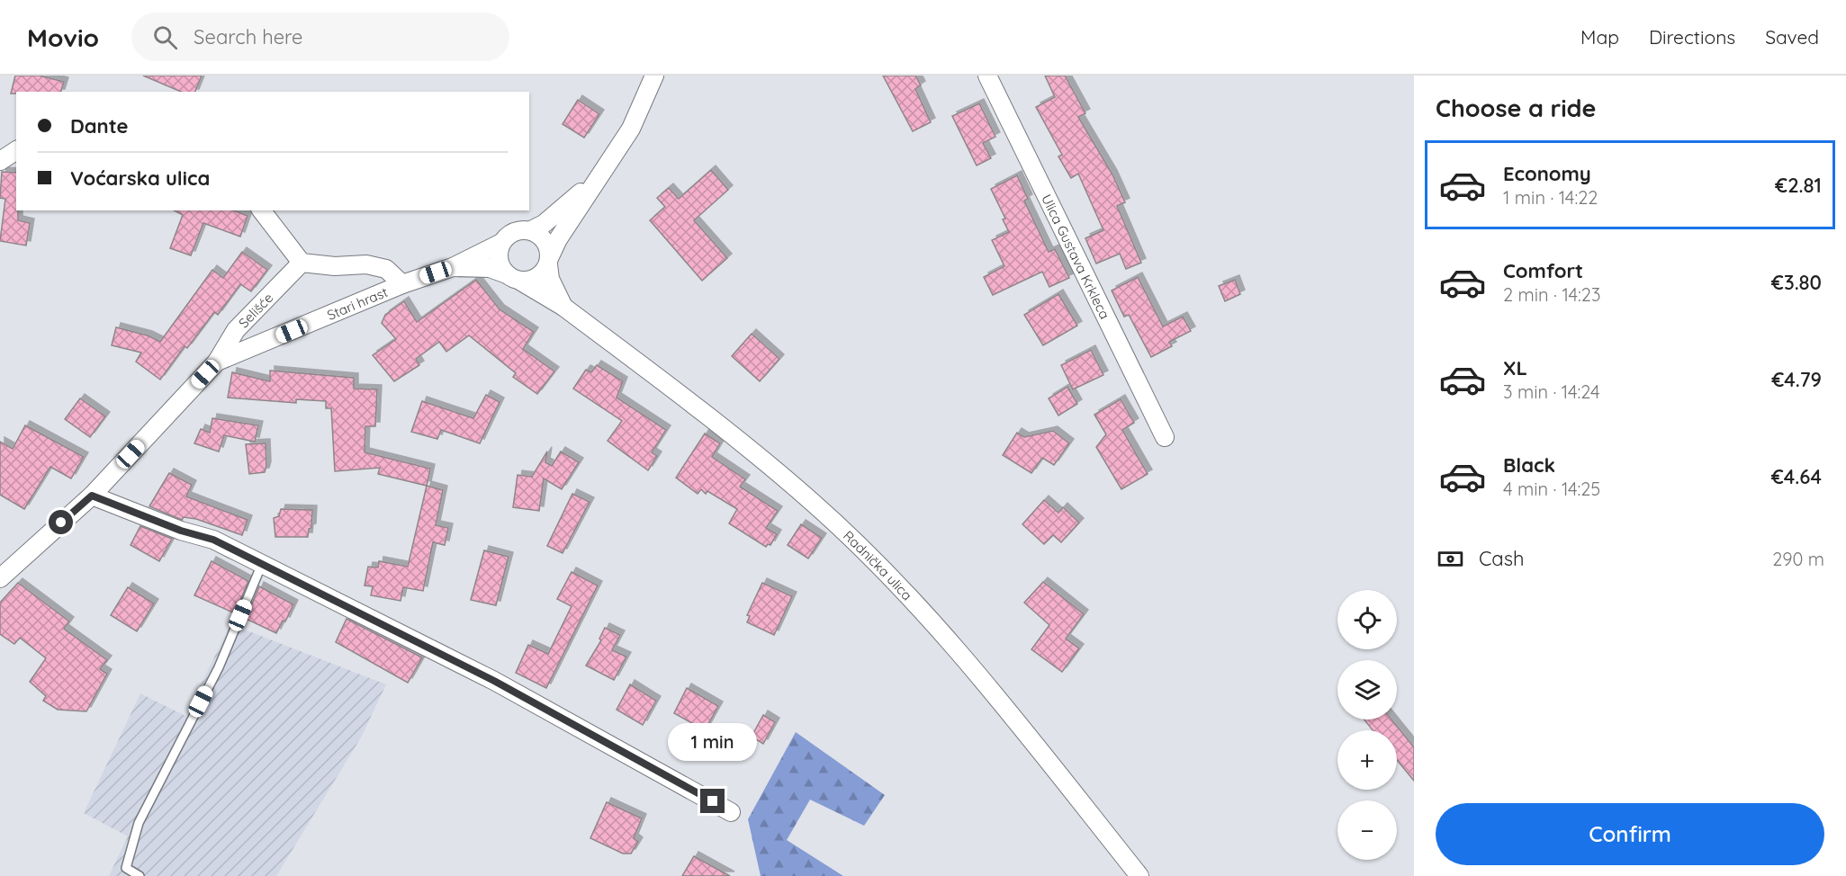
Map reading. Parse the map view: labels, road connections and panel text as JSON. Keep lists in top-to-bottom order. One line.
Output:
{"streets":{"street":["Ulica Gustava Krkleca","Stari hrast","Selišće","Radnička ulica"]},"crossings":[["Stari hrast","Selišće"],["Stari hrast","Radnička ulica"]],"page":{"header":"Movio","search":"Search here","nav":["Map","Directions","Saved"],"heading":"Choose a ride","banner":["Dante","Voćarska ulica"],"list":[{"name":"Economy","note":"1 min · 14:22","value":"€2.81"},{"name":"Comfort","note":"2 min · 14:23","value":"€3.80"},{"name":"XL","note":"3 min · 14:24","value":"€4.79"},{"name":"Black","note":"4 min · 14:25","value":"€4.64"}],"pay":["Cash","290 m"],"map_buttons":["+","−"],"bubble":"1 min","buttons":"Confirm"}}
